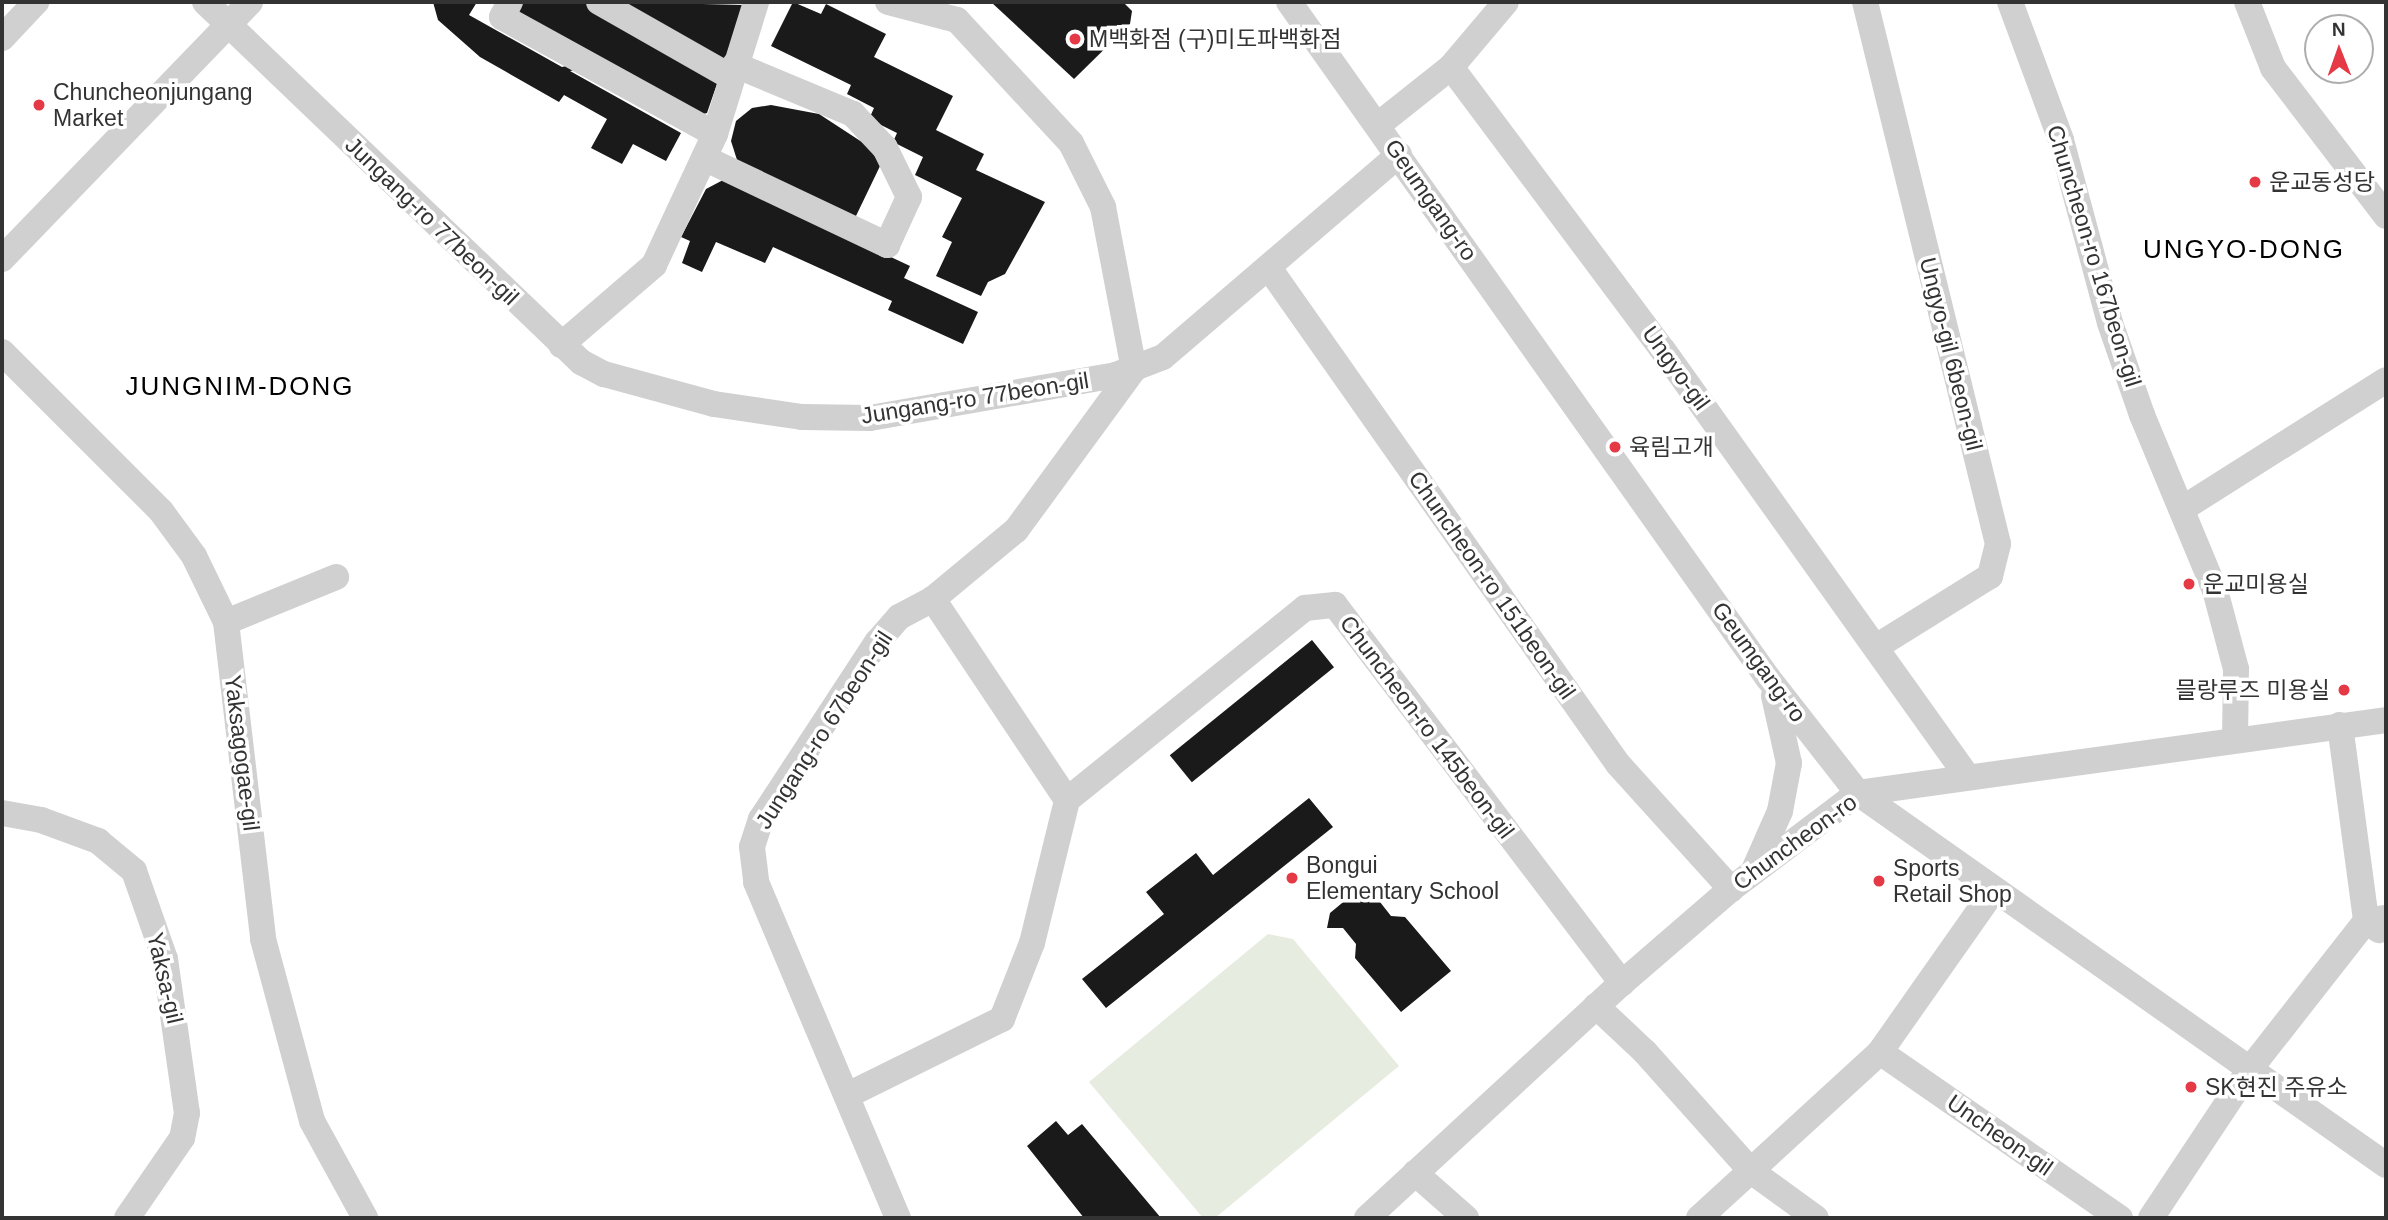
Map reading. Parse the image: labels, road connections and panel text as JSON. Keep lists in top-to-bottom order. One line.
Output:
{"streets":{"street":["Geumgang-ro","Jungang-ro 77beon-gil","Chuncheon-ro 167beon-gil","Ungyo-gil 6beon-gil","Ungyo-gil","Chuncheon-ro 151beon-gil","Chuncheon-ro 145beon-gil","Jungang-ro 67beon-gil","Yaksagogae-gil","Chuncheon-ro","Yaksa-gil","Uncheon-gil"]},"crossings":[["Geumgang-ro","Jungang-ro 77beon-gil"],["Geumgang-ro","Chuncheon-ro"],["Jungang-ro 77beon-gil","Chuncheon-ro 151beon-gil"],["Jungang-ro 77beon-gil","Jungang-ro 67beon-gil"],["Chuncheon-ro 167beon-gil","Chuncheon-ro"],["Ungyo-gil 6beon-gil","Ungyo-gil"],["Ungyo-gil","Chuncheon-ro"],["Chuncheon-ro 151beon-gil","Chuncheon-ro"],["Chuncheon-ro 145beon-gil","Chuncheon-ro"]],"districts":["UNGYO-DONG","JUNGNIM-DONG"],"places":["M백화점 (구)미도파백화점","Chuncheonjungang Market","운교동성당","육림고개","운교미용실","믈랑루즈 미용실","Bongui Elementary School","Sports Retail Shop","SK현진 주유소"],"north":"top"}
